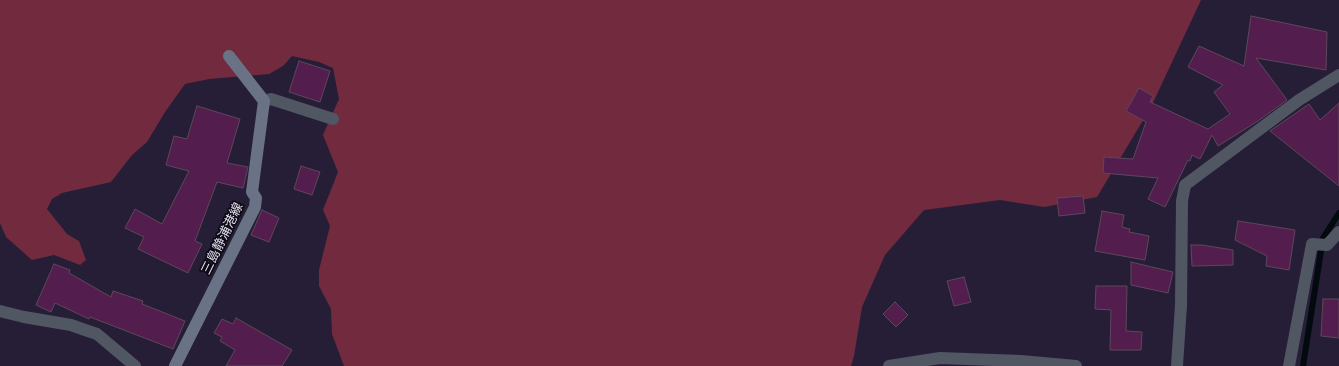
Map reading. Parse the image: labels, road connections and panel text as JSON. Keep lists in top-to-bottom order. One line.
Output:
{"streets":{"main road":["三島静浦港線"]}}
